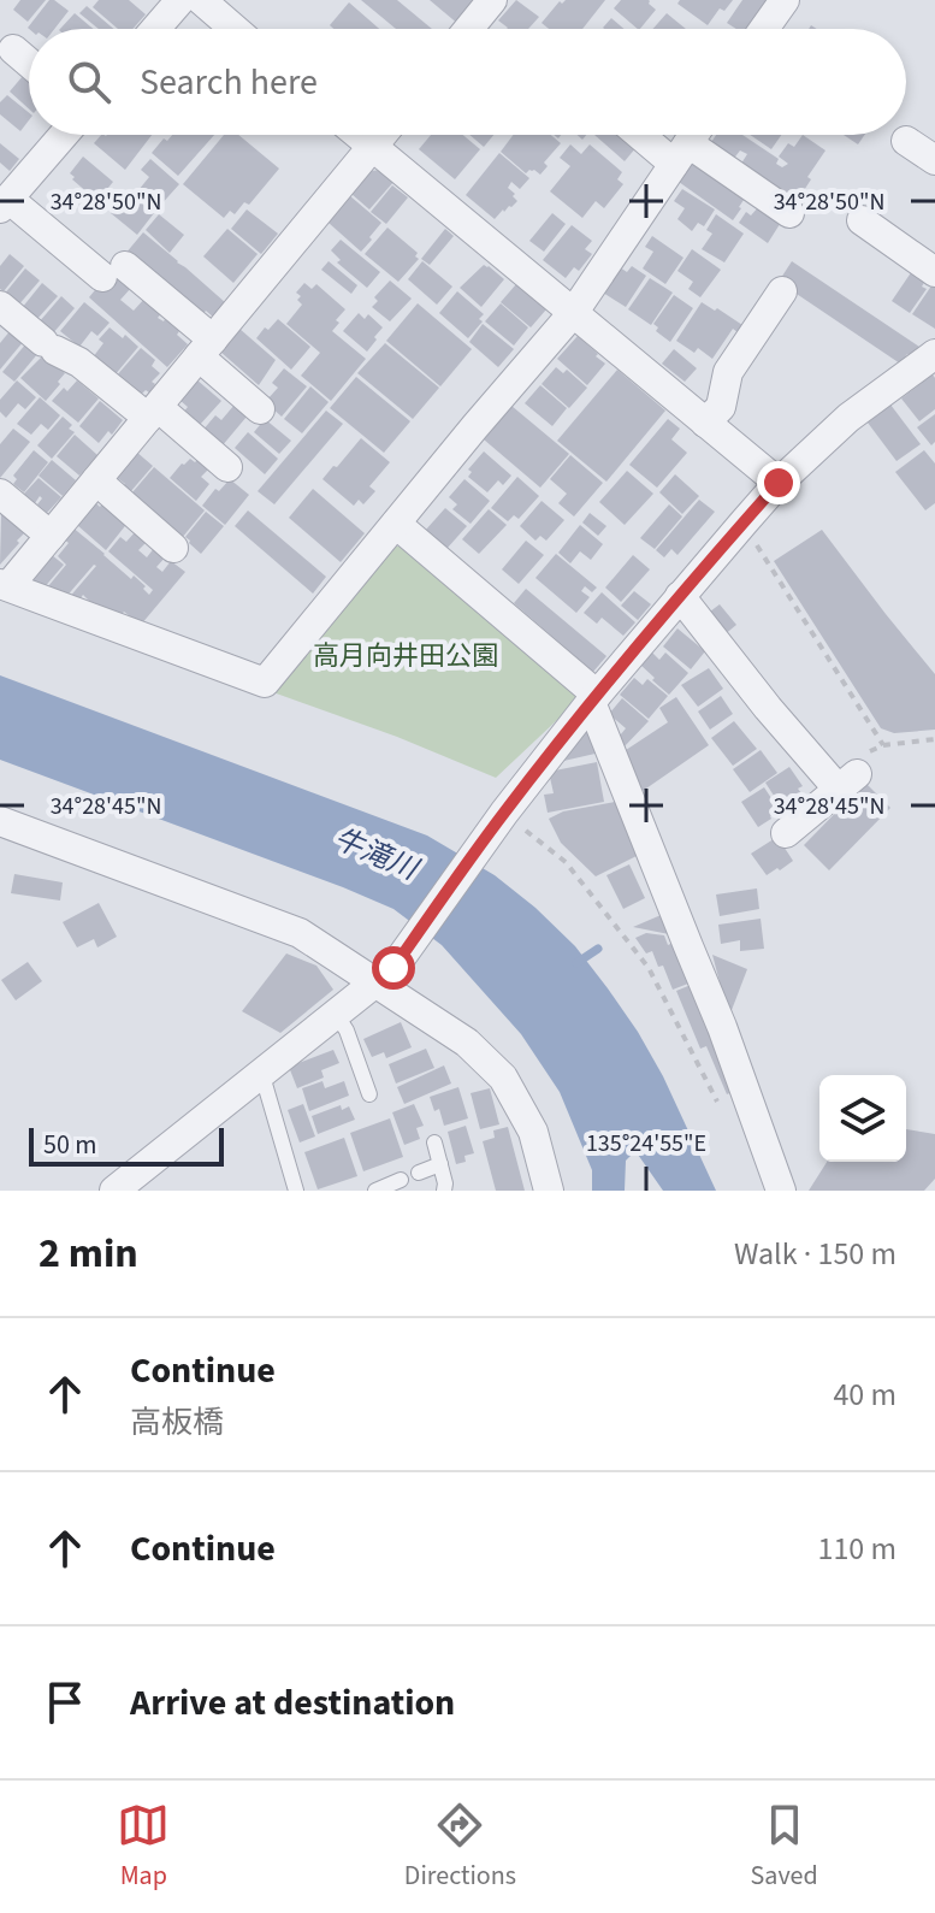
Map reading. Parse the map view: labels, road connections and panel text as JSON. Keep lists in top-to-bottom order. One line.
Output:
{"water":["牛滝川"],"parks":["高月向井田公園"],"scale_bar":"50 m","page":{"search":"Search here","scale":"50 m","heading":["2 min","Walk · 150 m"],"list":[["Continue","高板橋","40 m"],["Continue","110 m"],"Arrive at destination"],"nav":["Map","Directions","Saved"]},"coordinates":["34°28'50\"N","34°28'45\"N","135°24'55\"E"]}
